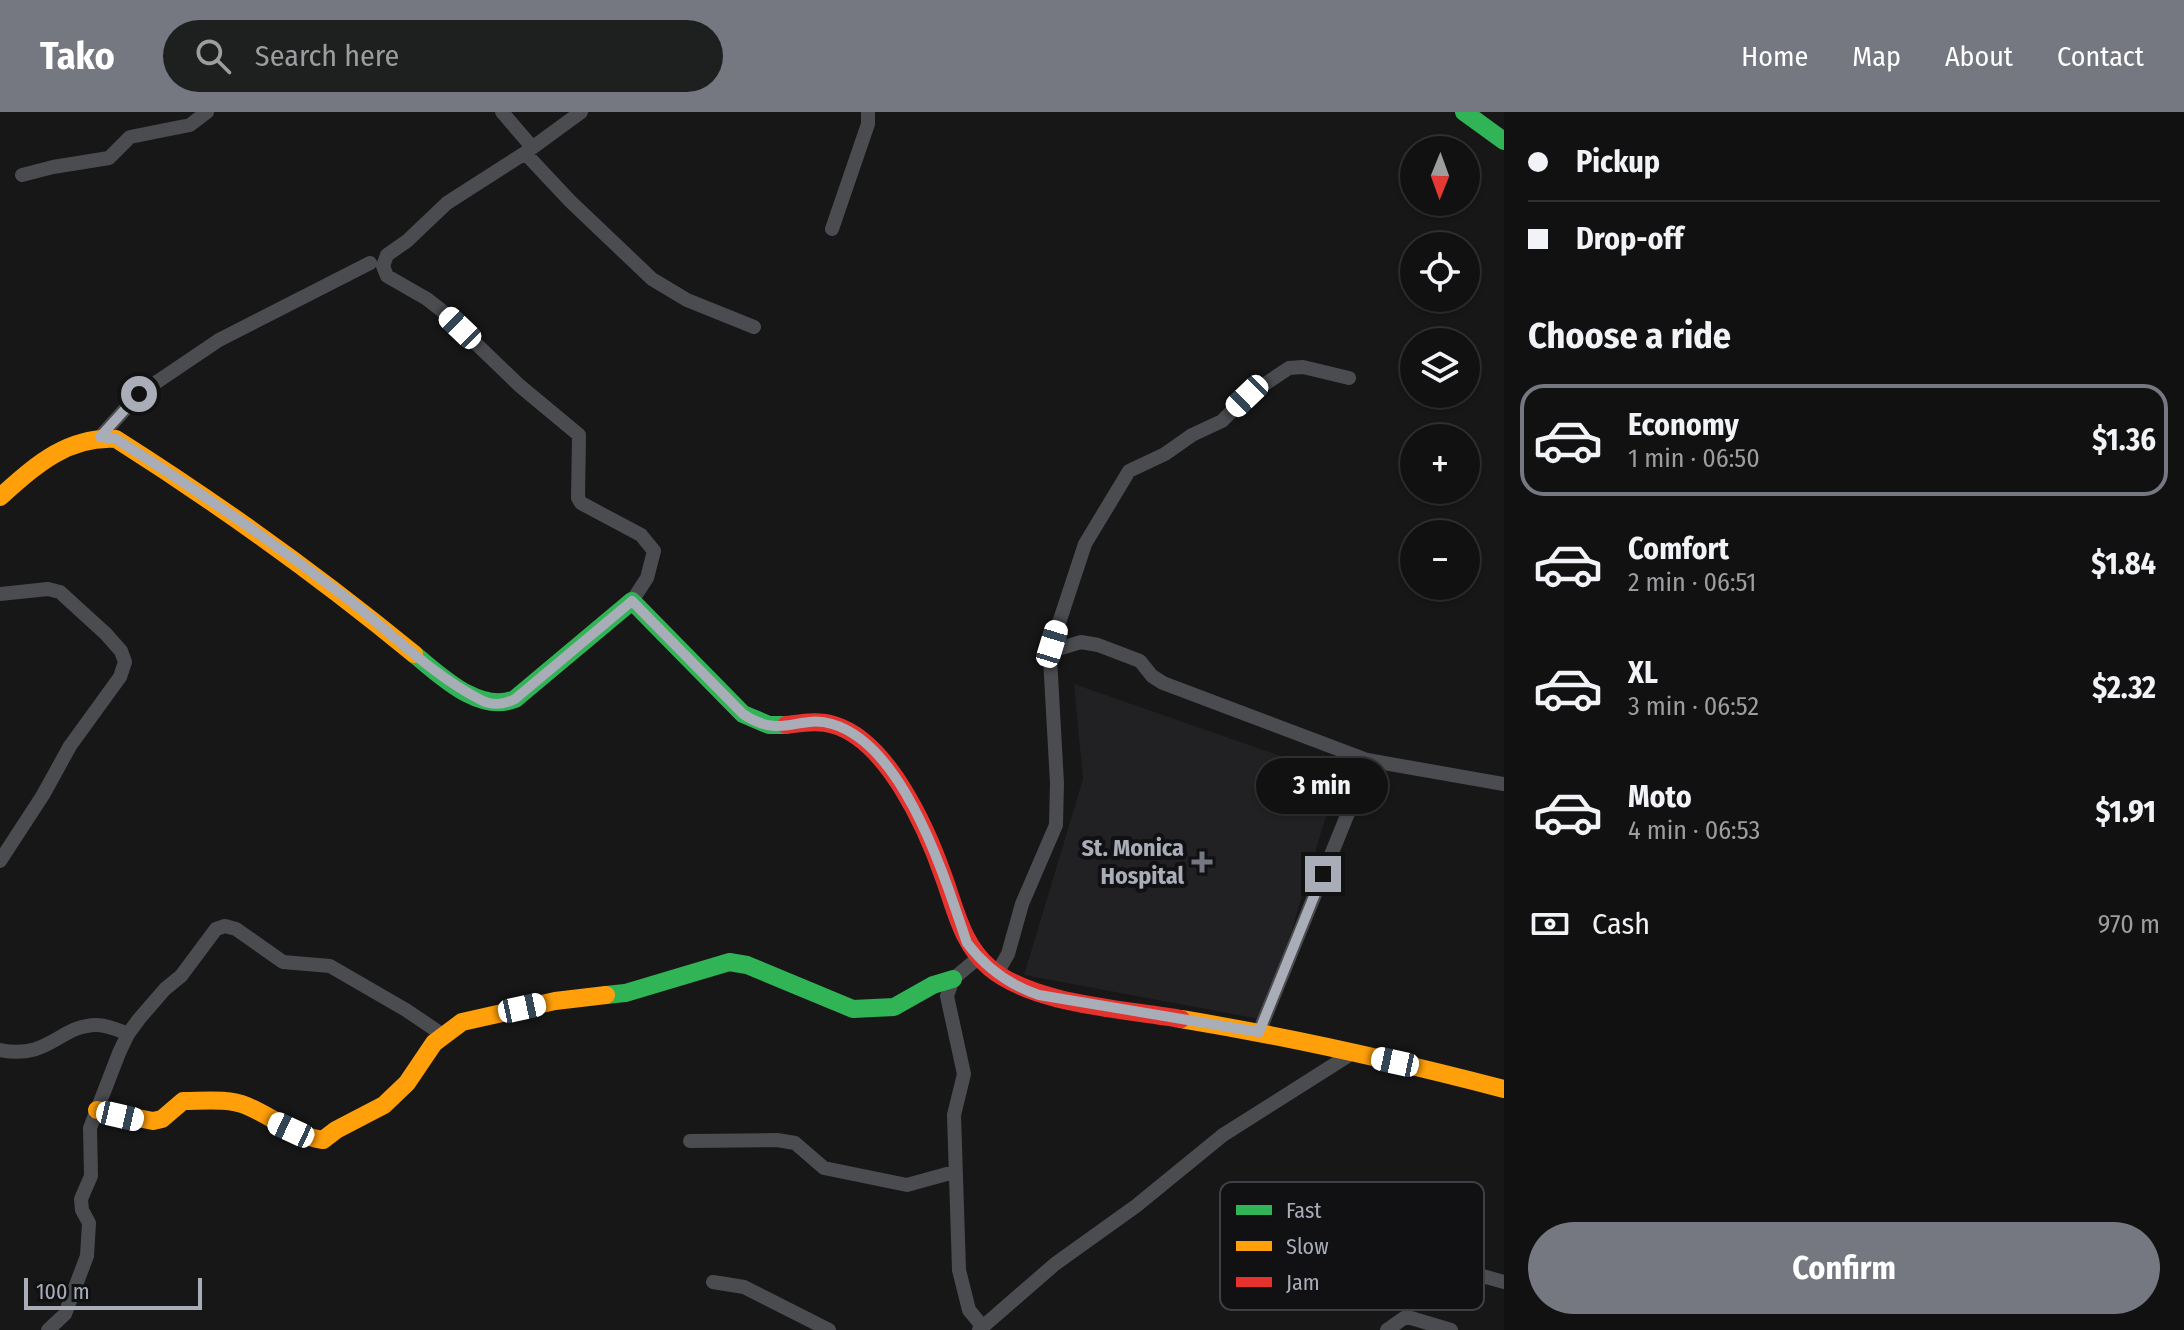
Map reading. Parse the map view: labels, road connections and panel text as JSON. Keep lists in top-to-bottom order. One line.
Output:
{"places":{"health":["St. Monica Hospital"]},"legend":["Fast","Slow","Jam"],"scale_bar":"100 m","north":"bottom","page":{"header":"Tako","search":"Search here","nav":["Home","Map","About","Contact"],"banner":["Pickup","Drop-off"],"map_buttons":["+","−"],"heading":"Choose a ride","list":[{"name":"Economy","note":"1 min · 06:50","value":"$1.36"},{"name":"Comfort","note":"2 min · 06:51","value":"$1.84"},{"name":"XL","note":"3 min · 06:52","value":"$2.32"},{"name":"Moto","note":"4 min · 06:53","value":"$1.91"}],"bubble":"3 min","pay":["Cash","970 m"],"buttons":"Confirm","scale":"100 m"}}
